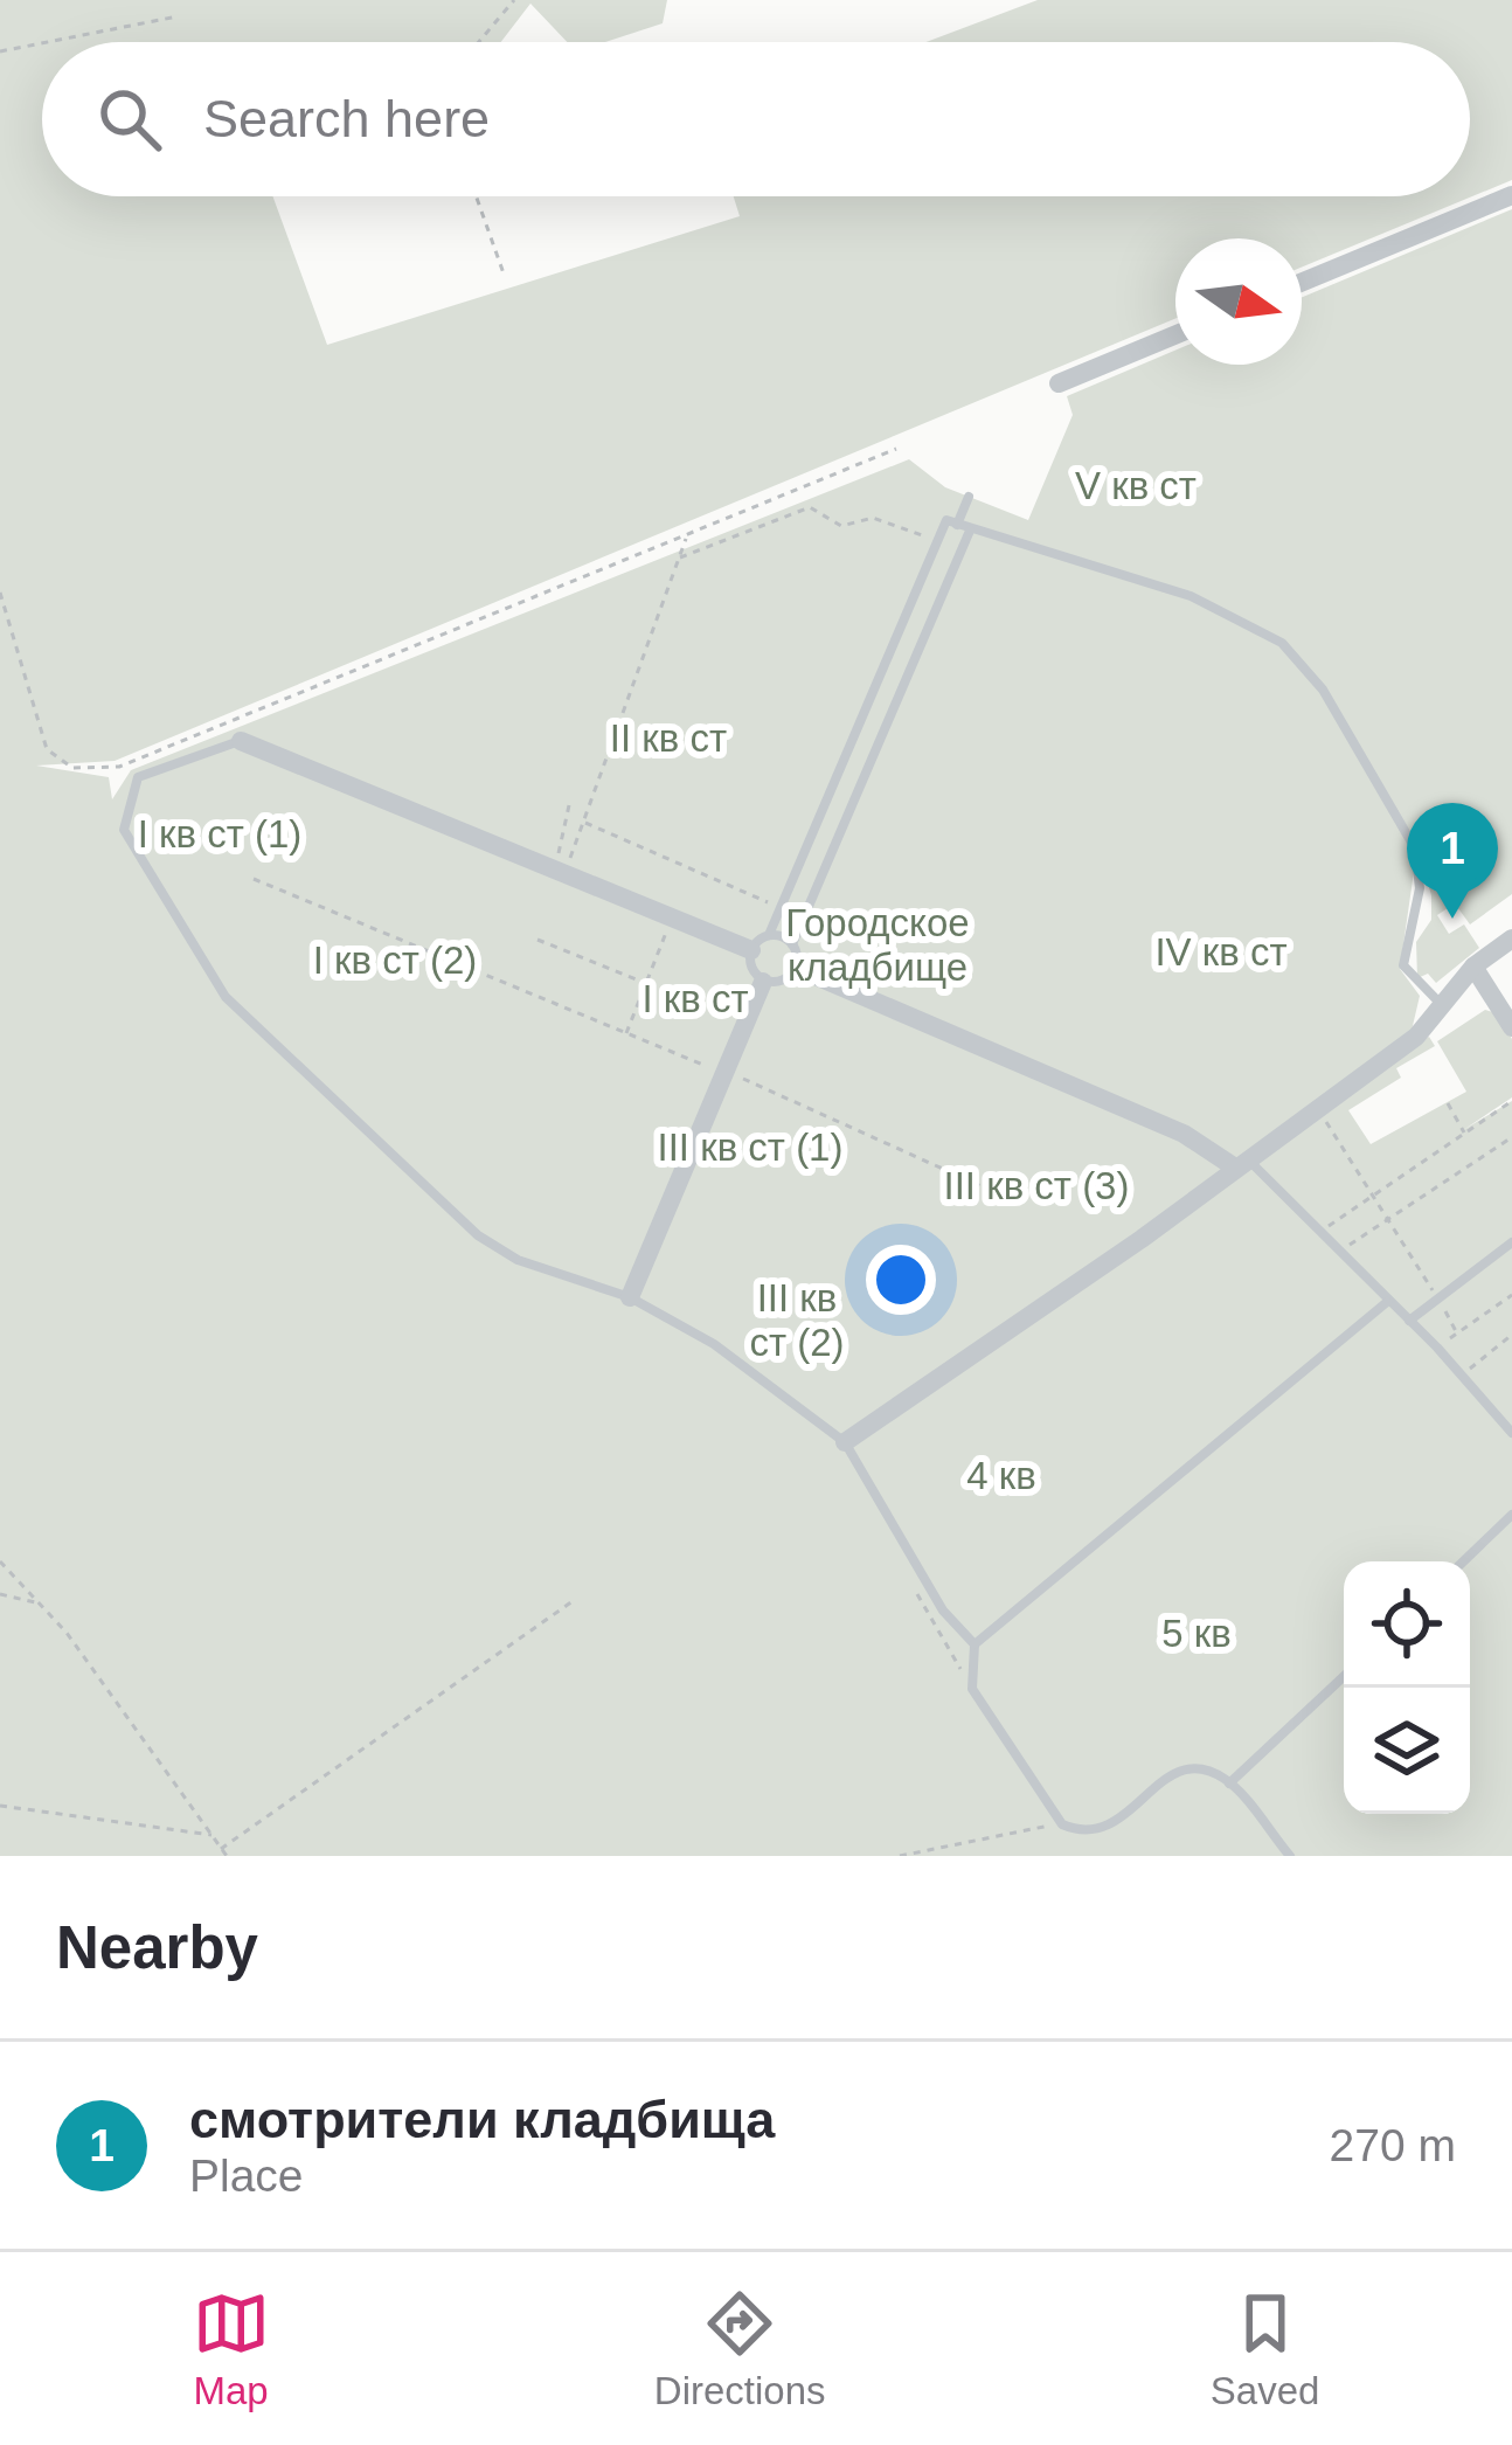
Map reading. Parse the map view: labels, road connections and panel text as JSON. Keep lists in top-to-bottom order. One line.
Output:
{"parks":["V кв ст","II кв ст","I кв ст (1)","Городское кладбище","IV кв ст","I кв ст (2)","I кв ст","III кв ст (1)","III кв ст (3)","III кв ст (2)","4 кв","5 кв"],"north":"right","page":{"search":"Search here","pins":"1","heading":"Nearby","list":[{"mark":"1","name":"смотрители кладбища","note":"Place","value":"270 m"}],"nav":["Map","Directions","Saved"]}}
